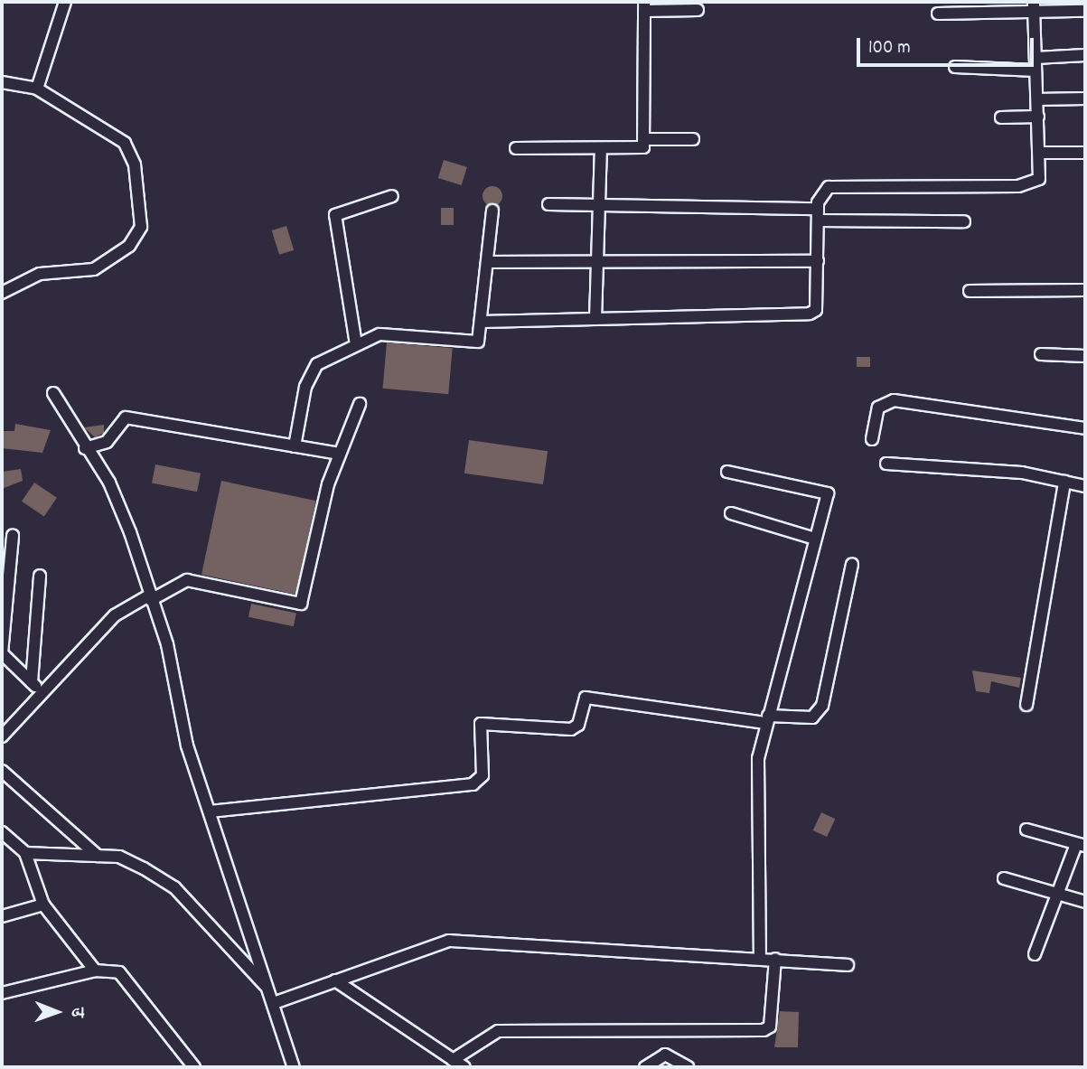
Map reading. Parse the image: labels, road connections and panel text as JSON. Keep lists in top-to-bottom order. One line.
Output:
{"scale_bar":"100 m","north":"right"}
